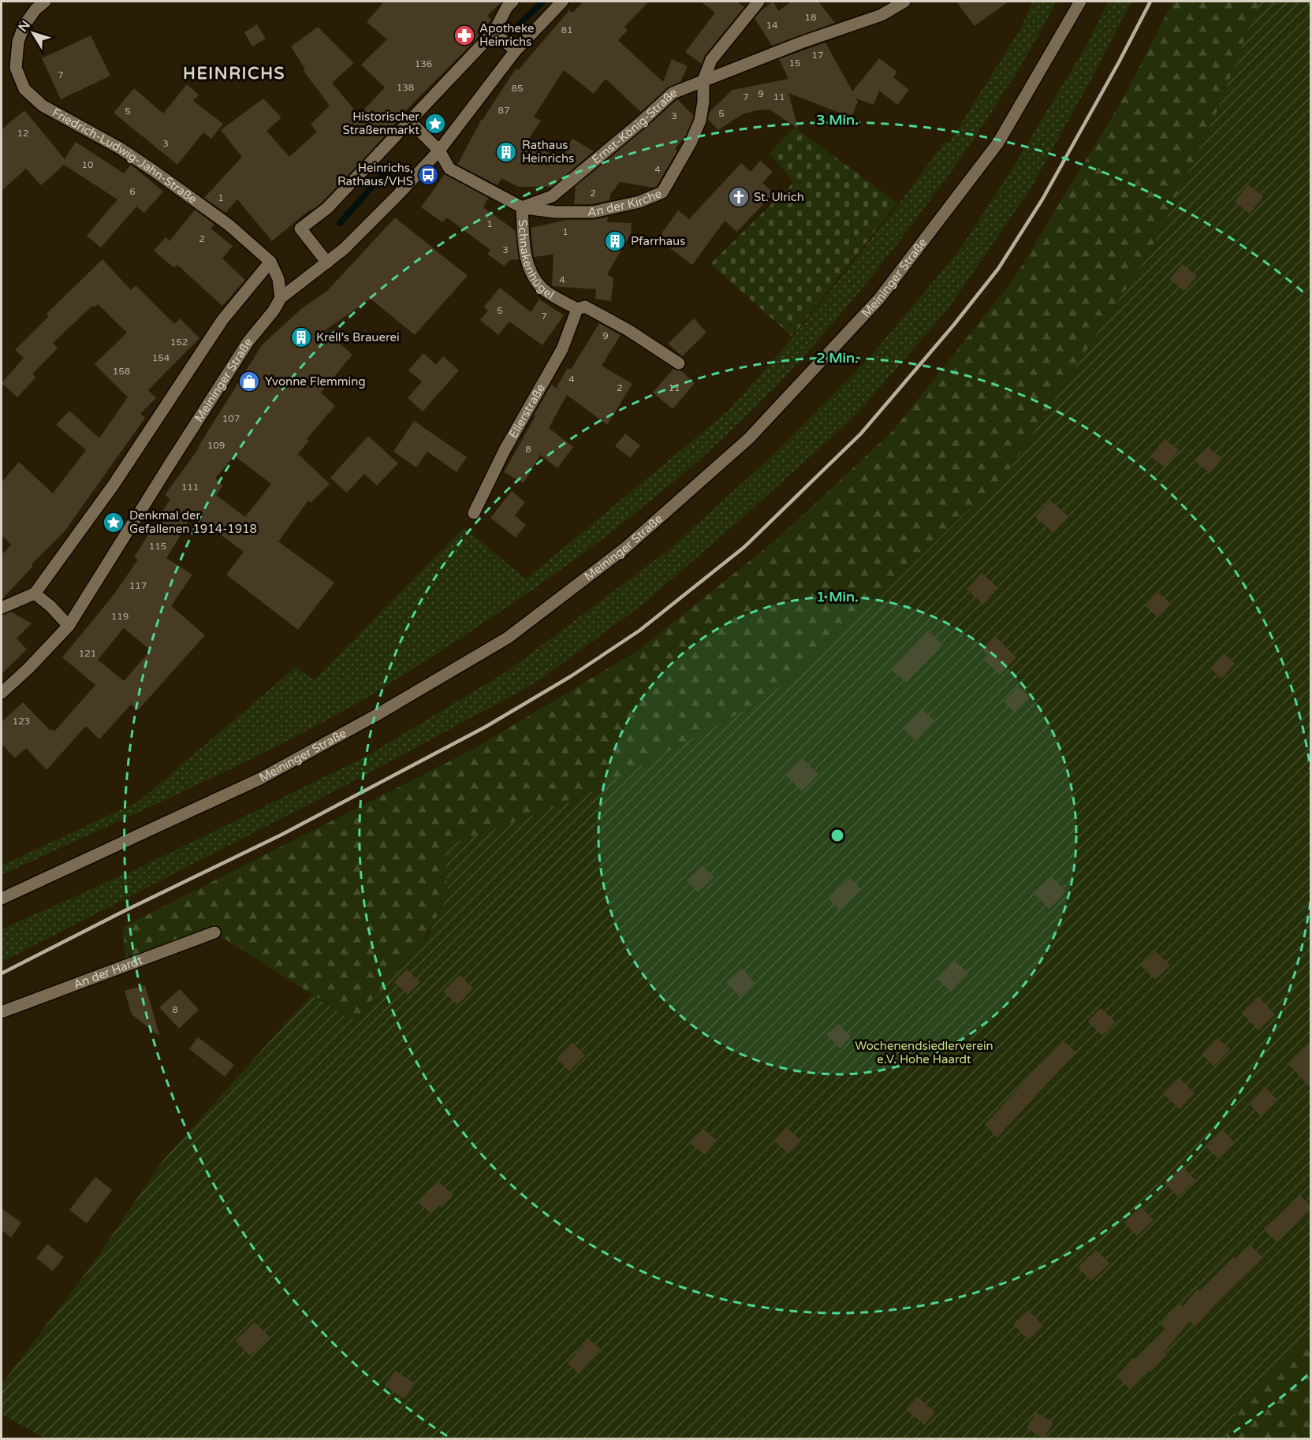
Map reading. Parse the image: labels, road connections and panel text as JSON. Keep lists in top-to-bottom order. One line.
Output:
{"streets":{"street":["Ernst-König-Straße","Friedrich-Ludwig-Jahn-Straße","An der Kirche","Schnakenhügel","Meininger Straße","Ellerstraße","An der Hardt"]},"crossings":[["Ernst-König-Straße","An der Kirche"],["Ernst-König-Straße","Schnakenhügel"],["Friedrich-Ludwig-Jahn-Straße","Meininger Straße"],["An der Kirche","Schnakenhügel"],["Schnakenhügel","Meininger Straße"],["Schnakenhügel","Ellerstraße"]],"districts":["HEINRICHS"],"parks":["Wochenendsiedlerverein e.V. Hohe Haardt"],"places":{"pharmacy":["Apotheke Heinrichs"],"place":["Historischer Straßenmarkt","Denkmal der Gefallenen 1914-1918"],"building":["Rathaus Heinrichs","Pfarrhaus","Krell’s Brauerei"],"bus stop":["Heinrichs, Rathaus/VHS"],"church":["St. Ulrich"],"shop":["Yvonne Flemming"]},"house_numbers":["18","14","81","17","15","136","7","138","85","9","7","11","87","5","5","3","12","3","10","4","6","2","1","1","1","2","3","4","5","7","9","152","154","158","4","2","11","107","109","8","111","115","117","119","121","123","8"],"north":"top left","rings":["3 Min.","2 Min.","1 Min."]}
